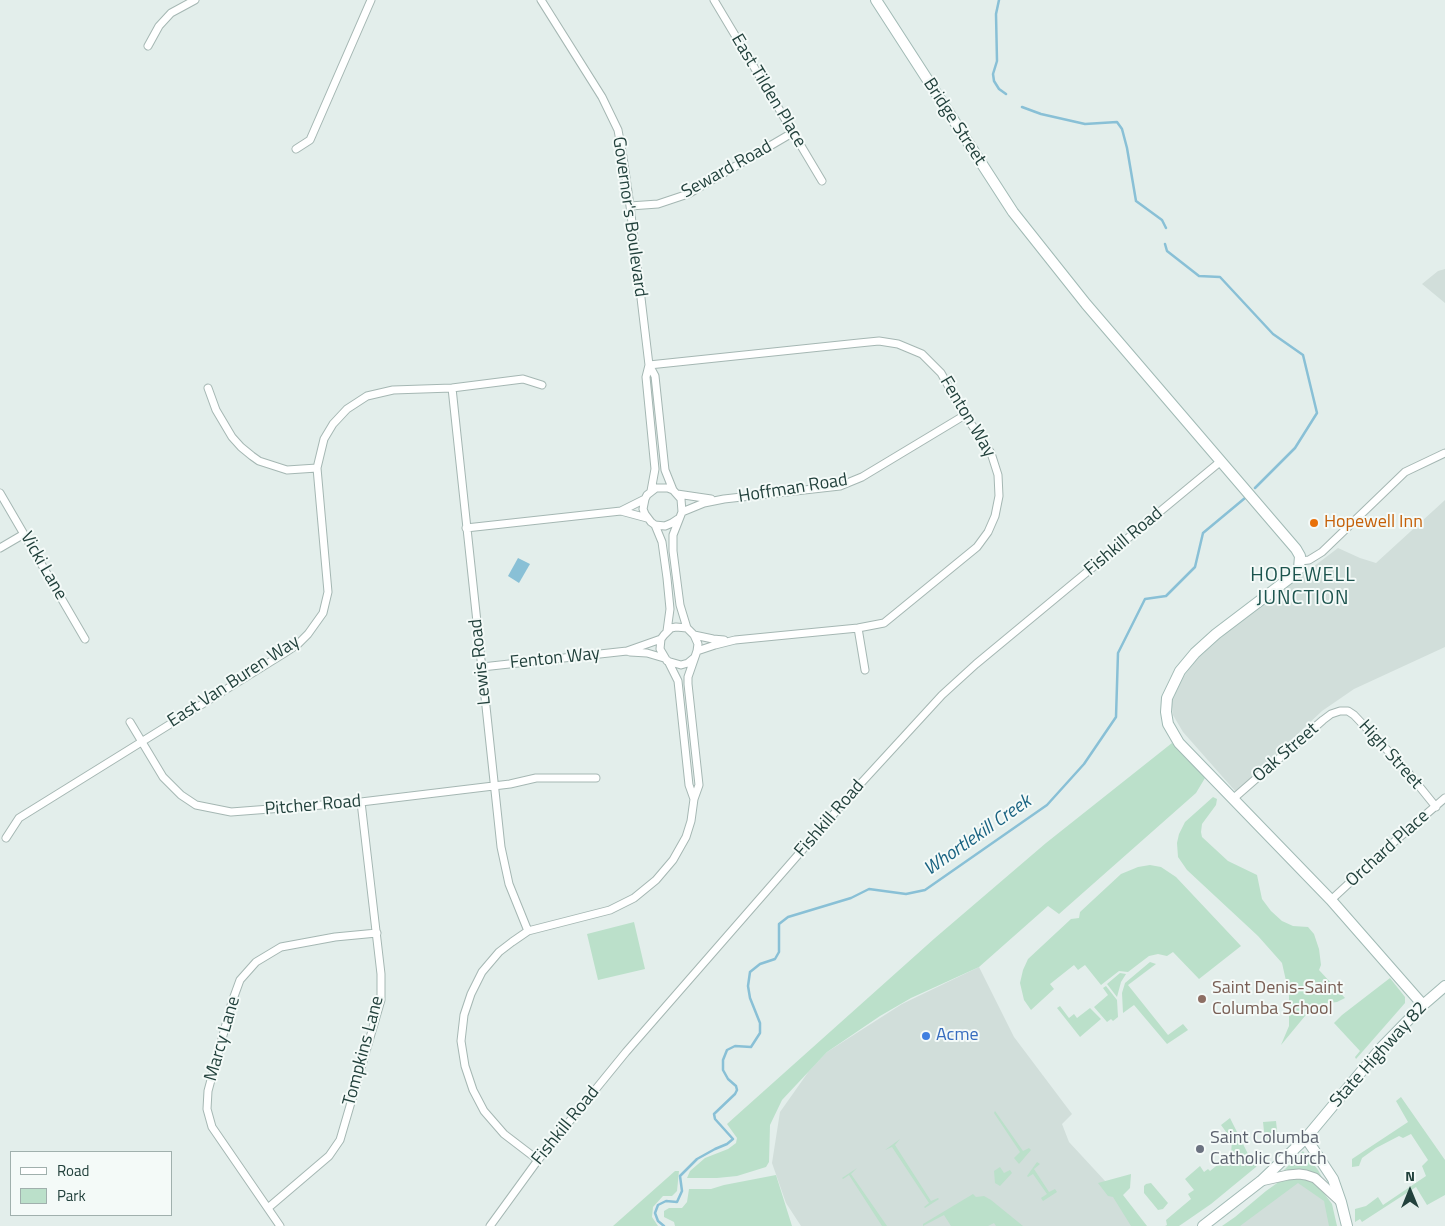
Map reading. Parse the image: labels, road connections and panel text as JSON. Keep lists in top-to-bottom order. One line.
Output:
{"streets":{"main road":["Bridge Street","State Highway 82"],"street":["East Tilden Place","Seward Road","Governor's Boulevard","Fenton Way","Hoffman Road","Fishkill Road","Vicki Lane","Lewis Road","East Van Buren Way","Oak Street","High Street","Pitcher Road","Orchard Place","Marcy Lane","Tompkins Lane"]},"crossings":[["East Tilden Place","Seward Road"],["Bridge Street","Fishkill Road"],["Seward Road","Governor's Boulevard"],["Governor's Boulevard","Fenton Way"],["Governor's Boulevard","Hoffman Road"],["Fenton Way","Hoffman Road"],["Fenton Way","Lewis Road"],["Lewis Road","East Van Buren Way"],["Lewis Road","Pitcher Road"],["East Van Buren Way","Pitcher Road"],["Oak Street","High Street"],["High Street","Orchard Place"],["Pitcher Road","Tompkins Lane"],["Marcy Lane","Tompkins Lane"]],"districts":["HOPEWELL JUNCTION"],"water":["Whortlekill Creek"],"places":["Hopewell Inn","Saint Denis-Saint Columba School","Acme","Saint Columba Catholic Church"],"legend":["Road","Park"],"north":"top"}
